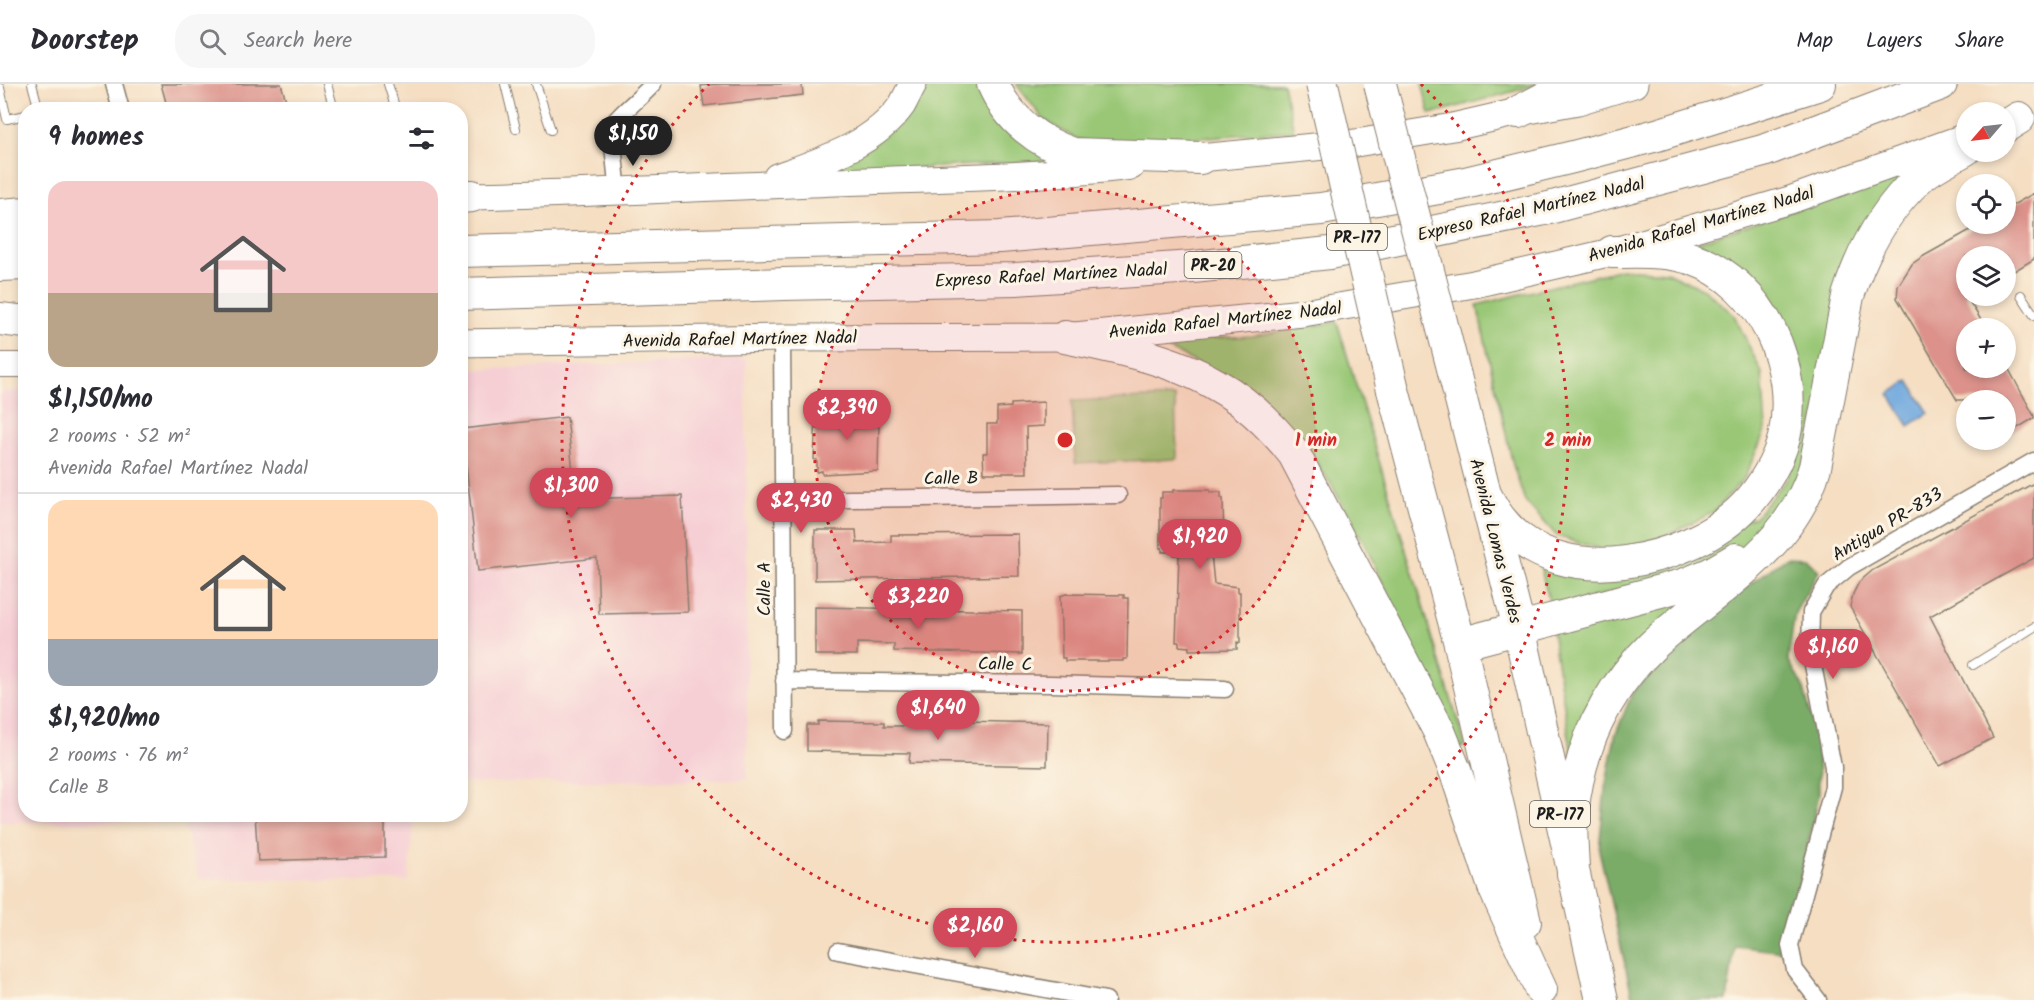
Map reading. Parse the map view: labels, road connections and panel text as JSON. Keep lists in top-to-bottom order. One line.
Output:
{"streets":{"highway":["Expreso Rafael Martínez Nadal","PR-177","PR-20","Avenida Lomas Verdes"],"main road":["Avenida Rafael Martínez Nadal"],"street":["Calle B","Antigua PR-833","Calle A","Calle C"]},"crossings":[["Avenida Rafael Martínez Nadal","Calle A"],["Calle B","Calle A"],["Calle A","Calle C"]],"north":"bottom left","page":{"header":"Doorstep","search":"Search here","nav":["Map","Layers","Share"],"map_buttons":["+","−"],"heading":"9 homes","price":["$1,150","$2,390","$1,300","$2,430","$1,920","$3,220","$1,160","$1,640","$2,160"],"list":[{"name":"$1,150/mo","note":"2 rooms · 52 m² · Avenida Rafael Martínez Nadal"},{"name":"$1,920/mo","note":"2 rooms · 76 m² · Calle B"}]},"rings":["1 min","2 min"]}
